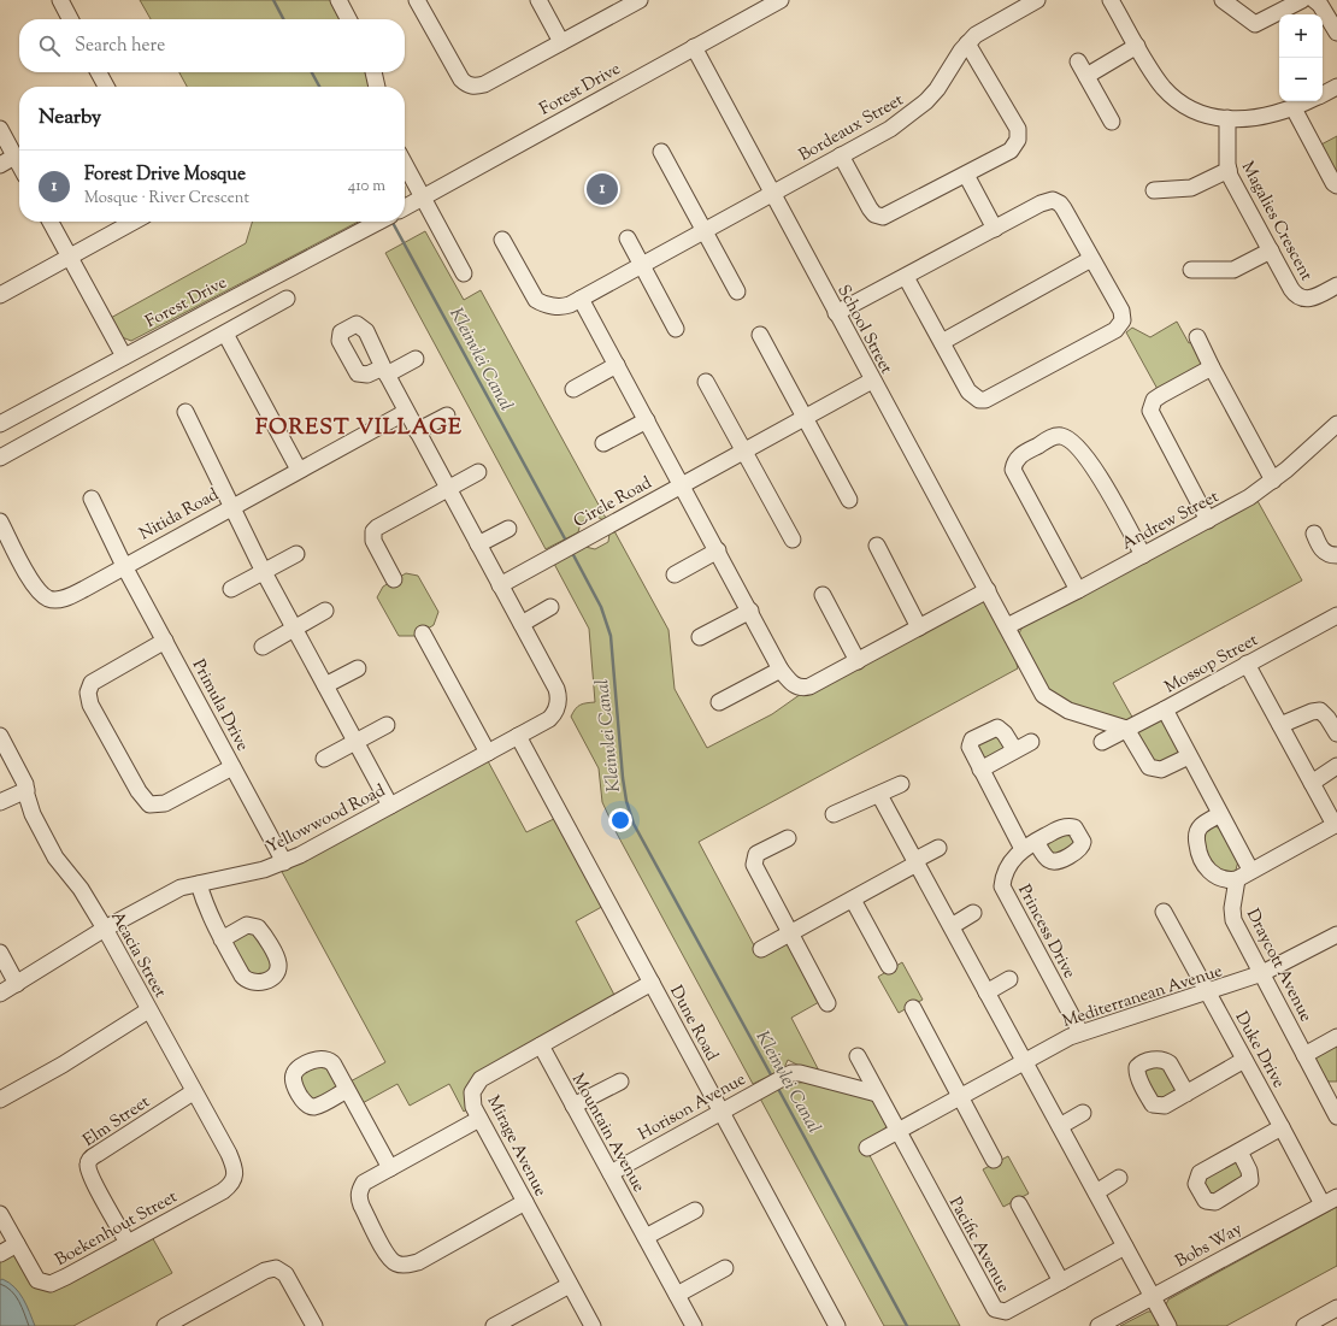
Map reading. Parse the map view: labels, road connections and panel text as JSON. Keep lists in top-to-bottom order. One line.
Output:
{"streets":{"street":["Forest Drive","Bordeaux Street","Magalies Crescent","School Street","Circle Road","Nitida Road","Andrew Street","Mossop Street","Primula Drive","Yellowwood Road","Princess Drive","Acacia Street","Draycott Avenue","Mediterranean Avenue","Dune Road","Duke Drive","Horison Avenue","Elm Street","Mountain Avenue","Mirage Avenue","Boekenhout Street","Pacific Avenue","Bobs Way"]},"crossings":[["Forest Drive","School Street"],["Bordeaux Street","School Street"],["School Street","Circle Road"],["School Street","Andrew Street"],["School Street","Mossop Street"],["Nitida Road","Primula Drive"],["Primula Drive","Yellowwood Road"],["Yellowwood Road","Acacia Street"],["Yellowwood Road","Dune Road"],["Princess Drive","Mediterranean Avenue"],["Acacia Street","Elm Street"],["Acacia Street","Boekenhout Street"],["Draycott Avenue","Mediterranean Avenue"],["Mediterranean Avenue","Duke Drive"],["Mediterranean Avenue","Pacific Avenue"],["Dune Road","Horison Avenue"],["Dune Road","Mirage Avenue"],["Duke Drive","Bobs Way"],["Horison Avenue","Mountain Avenue"],["Elm Street","Boekenhout Street"],["Mountain Avenue","Mirage Avenue"]],"districts":["FOREST VILLAGE"],"water":["Kleinvlei Canal"],"page":{"map_buttons":["+","−"],"search":"Search here","heading":"Nearby","list":[{"mark":"1","name":"Forest Drive Mosque","note":"Mosque · River Crescent","value":"410 m"}],"pins":"1"}}
